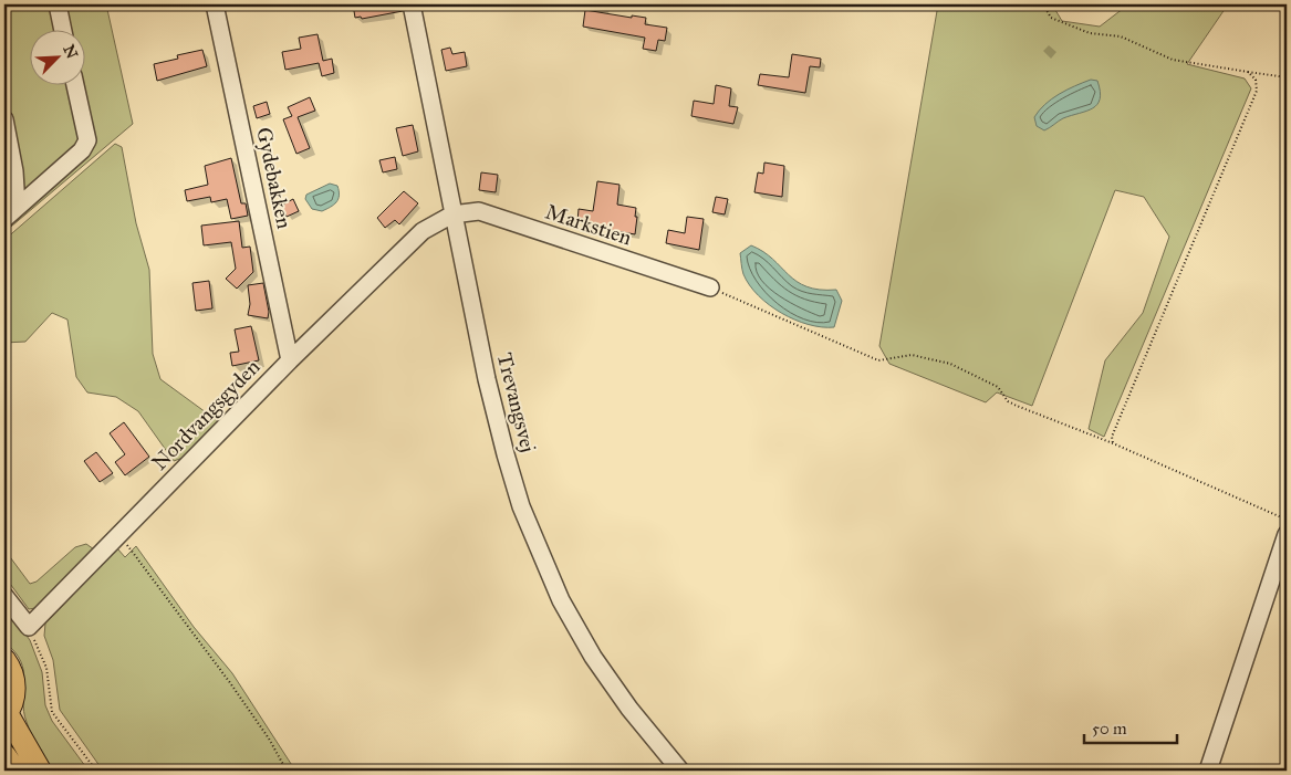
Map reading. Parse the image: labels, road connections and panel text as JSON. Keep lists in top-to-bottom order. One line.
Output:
{"streets":{"street":["Gydebakken","Markstien","Trevangsvej","Nordvangsgyden"]},"crossings":[["Gydebakken","Nordvangsgyden"],["Markstien","Trevangsvej"],["Markstien","Nordvangsgyden"],["Trevangsvej","Nordvangsgyden"]],"scale_bar":"50 m","north":"top right"}
